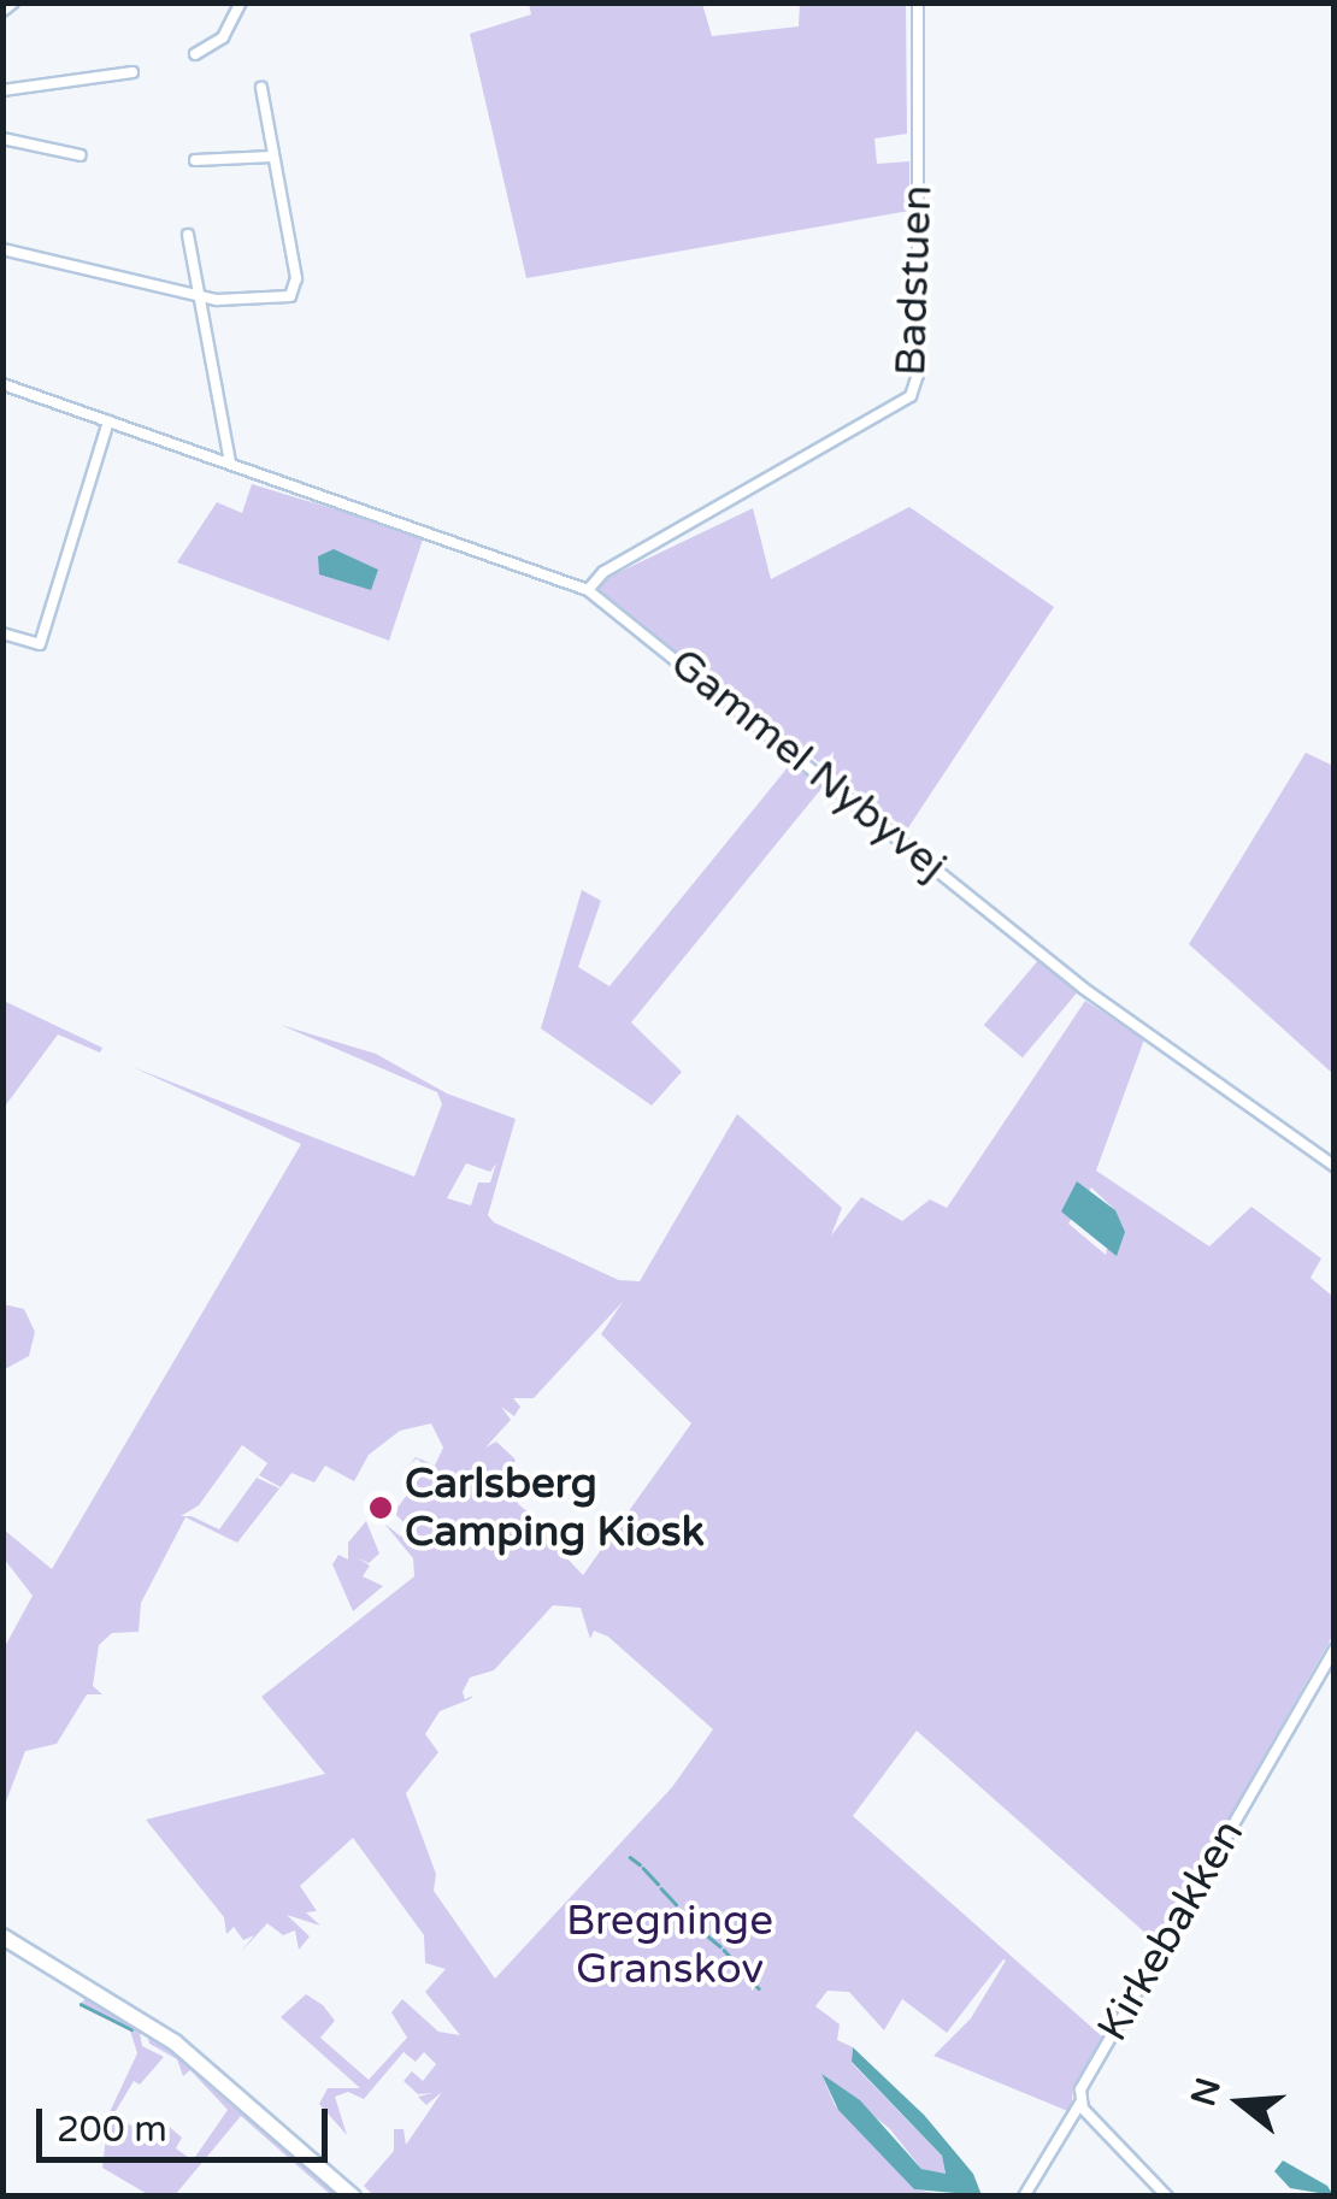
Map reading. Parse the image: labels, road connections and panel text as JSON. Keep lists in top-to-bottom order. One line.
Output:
{"streets":{"street":["Badstuen","Gammel Nybyvej","Kirkebakken"]},"crossings":[["Badstuen","Gammel Nybyvej"]],"parks":["Bregninge Granskov"],"places":["Carlsberg Camping Kiosk"],"scale_bar":"200 m","north":"left"}
